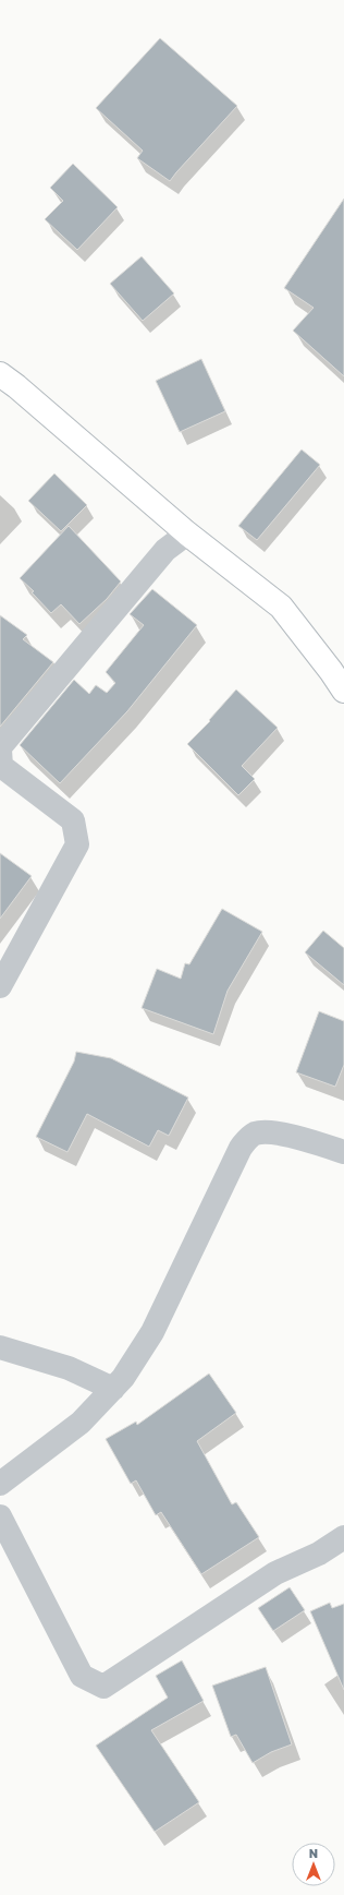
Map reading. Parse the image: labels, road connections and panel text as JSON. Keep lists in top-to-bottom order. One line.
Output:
{"north":"top"}
